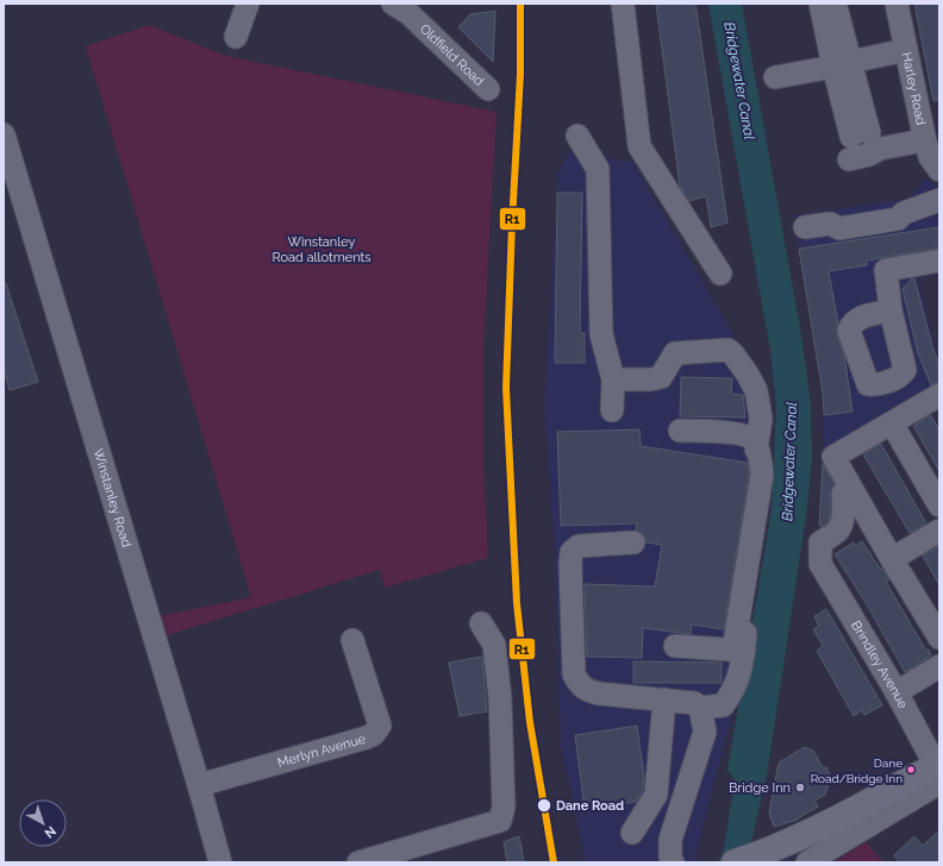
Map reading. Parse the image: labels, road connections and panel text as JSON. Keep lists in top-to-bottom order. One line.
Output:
{"streets":{"street":["Oldfield Road","Harley Road","Winstanley Road","Brindley Avenue","Merlyn Avenue"]},"crossings":[["Winstanley Road","Merlyn Avenue"]],"water":["Bridgewater Canal"],"parks":["Winstanley Road allotments"],"places":["Dane Road/Bridge Inn","Bridge Inn","Dane Road"],"lines":["transit line R1"],"north":"bottom right"}
